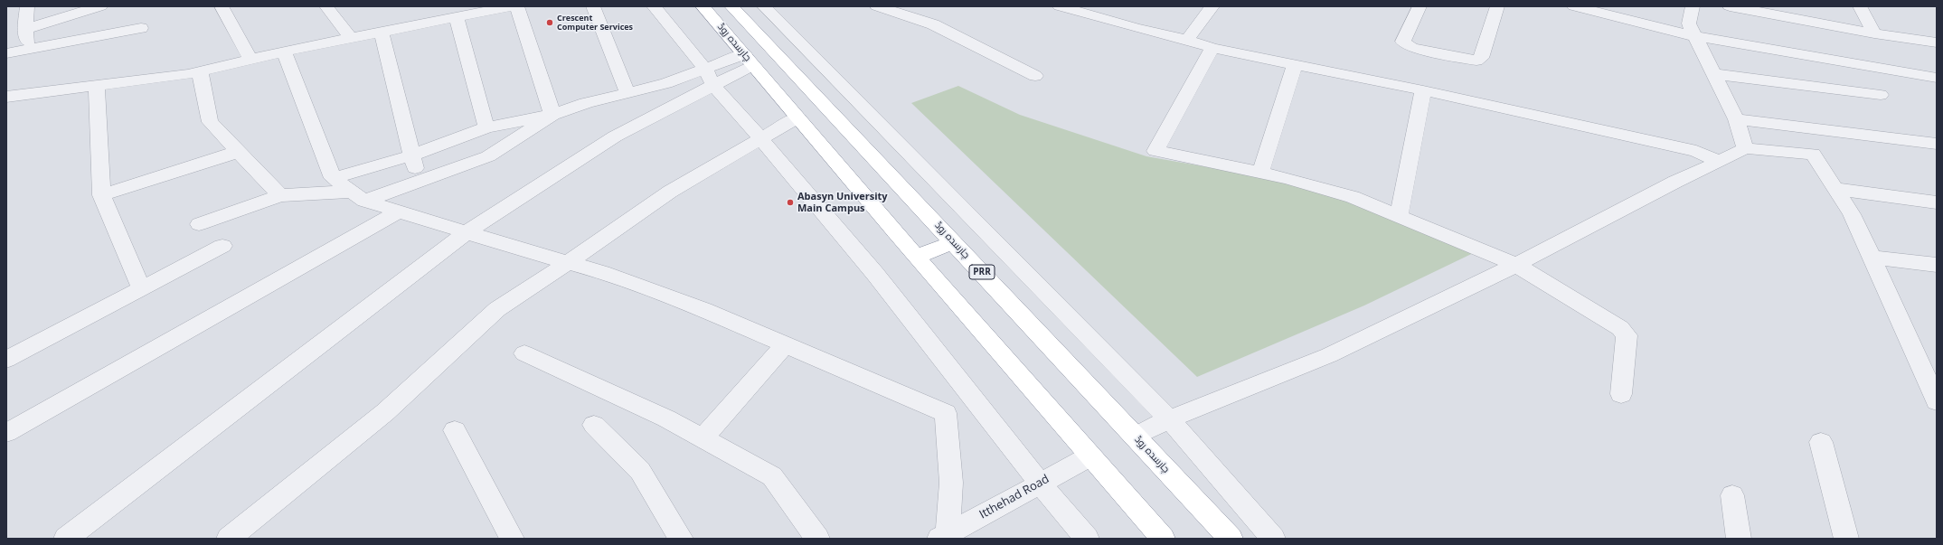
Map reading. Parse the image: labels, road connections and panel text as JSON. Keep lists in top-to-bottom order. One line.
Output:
{"streets":{"highway":["چارسدہ روڈ","PRR"],"street":["Itthehad Road"]},"crossings":[["چارسدہ روڈ","Itthehad Road"]],"places":["Crescent Computer Services","Abasyn University Main Campus"]}
